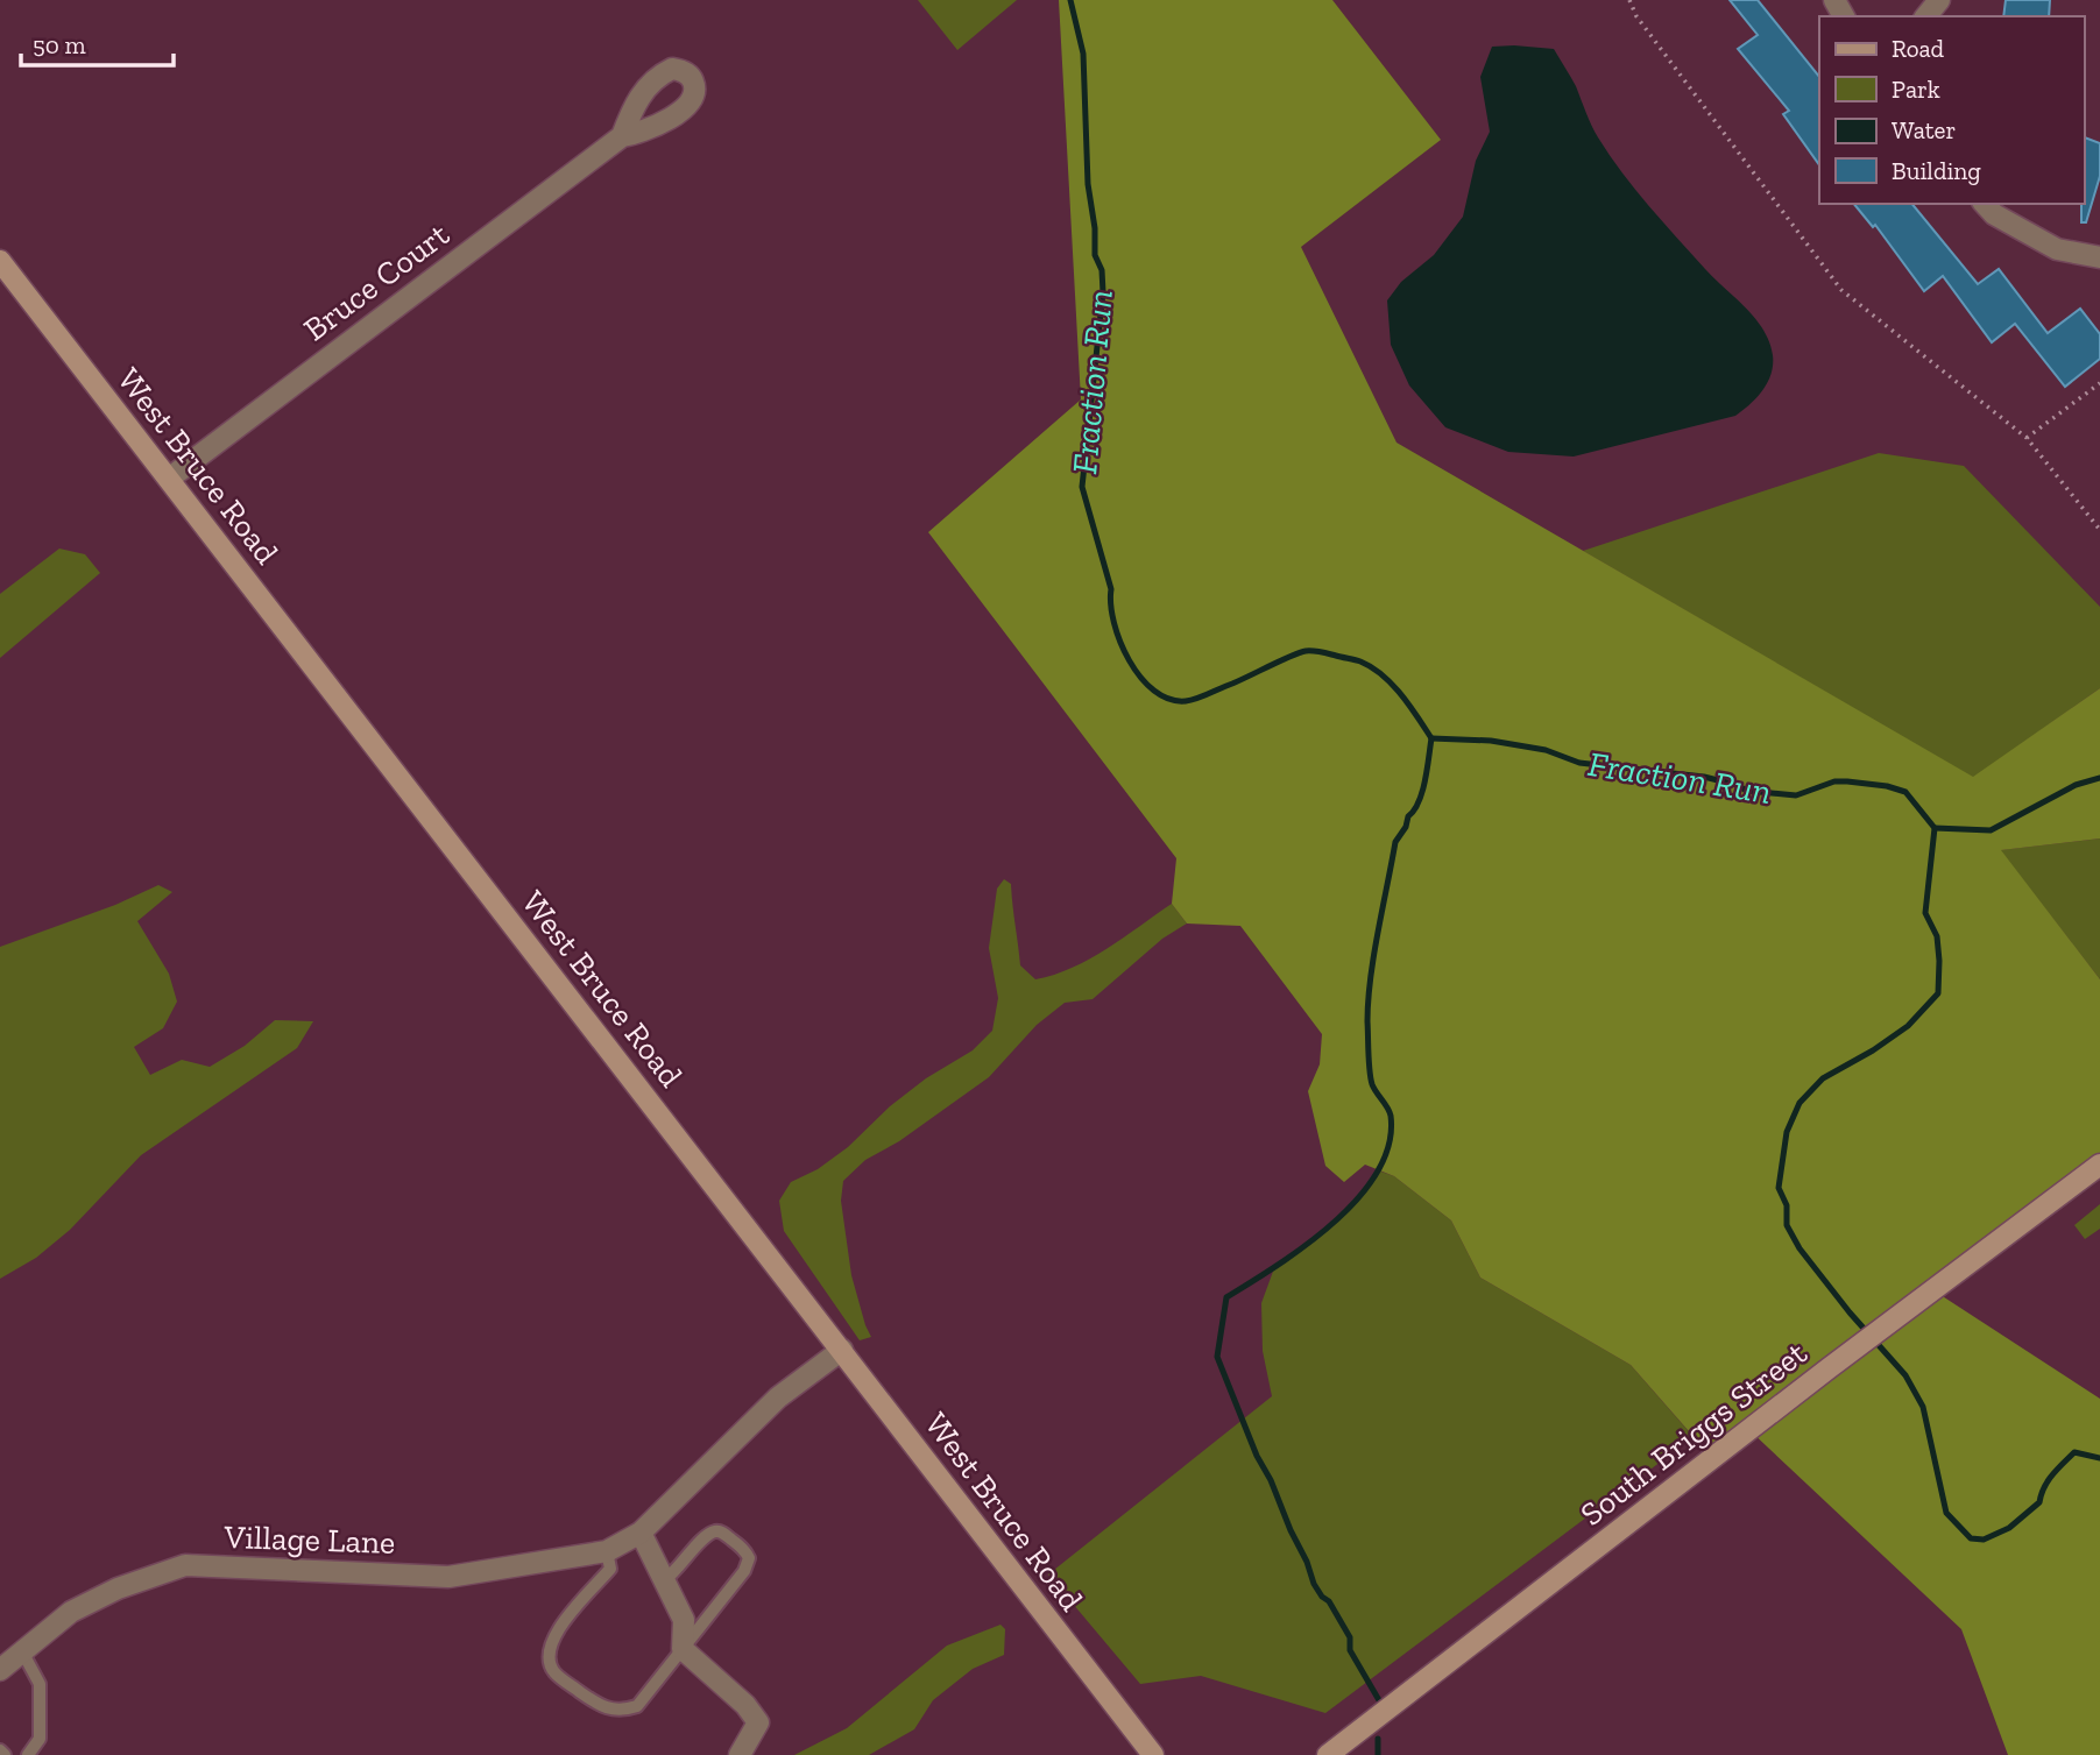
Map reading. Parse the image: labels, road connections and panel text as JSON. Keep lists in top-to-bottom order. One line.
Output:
{"streets":{"street":["Bruce Court","West Bruce Road","South Briggs Street","Village Lane"]},"crossings":[["Bruce Court","West Bruce Road"],["West Bruce Road","Village Lane"]],"water":["Fraction Run"],"legend":["Road","Park","Water","Building"],"scale_bar":"50 m"}
